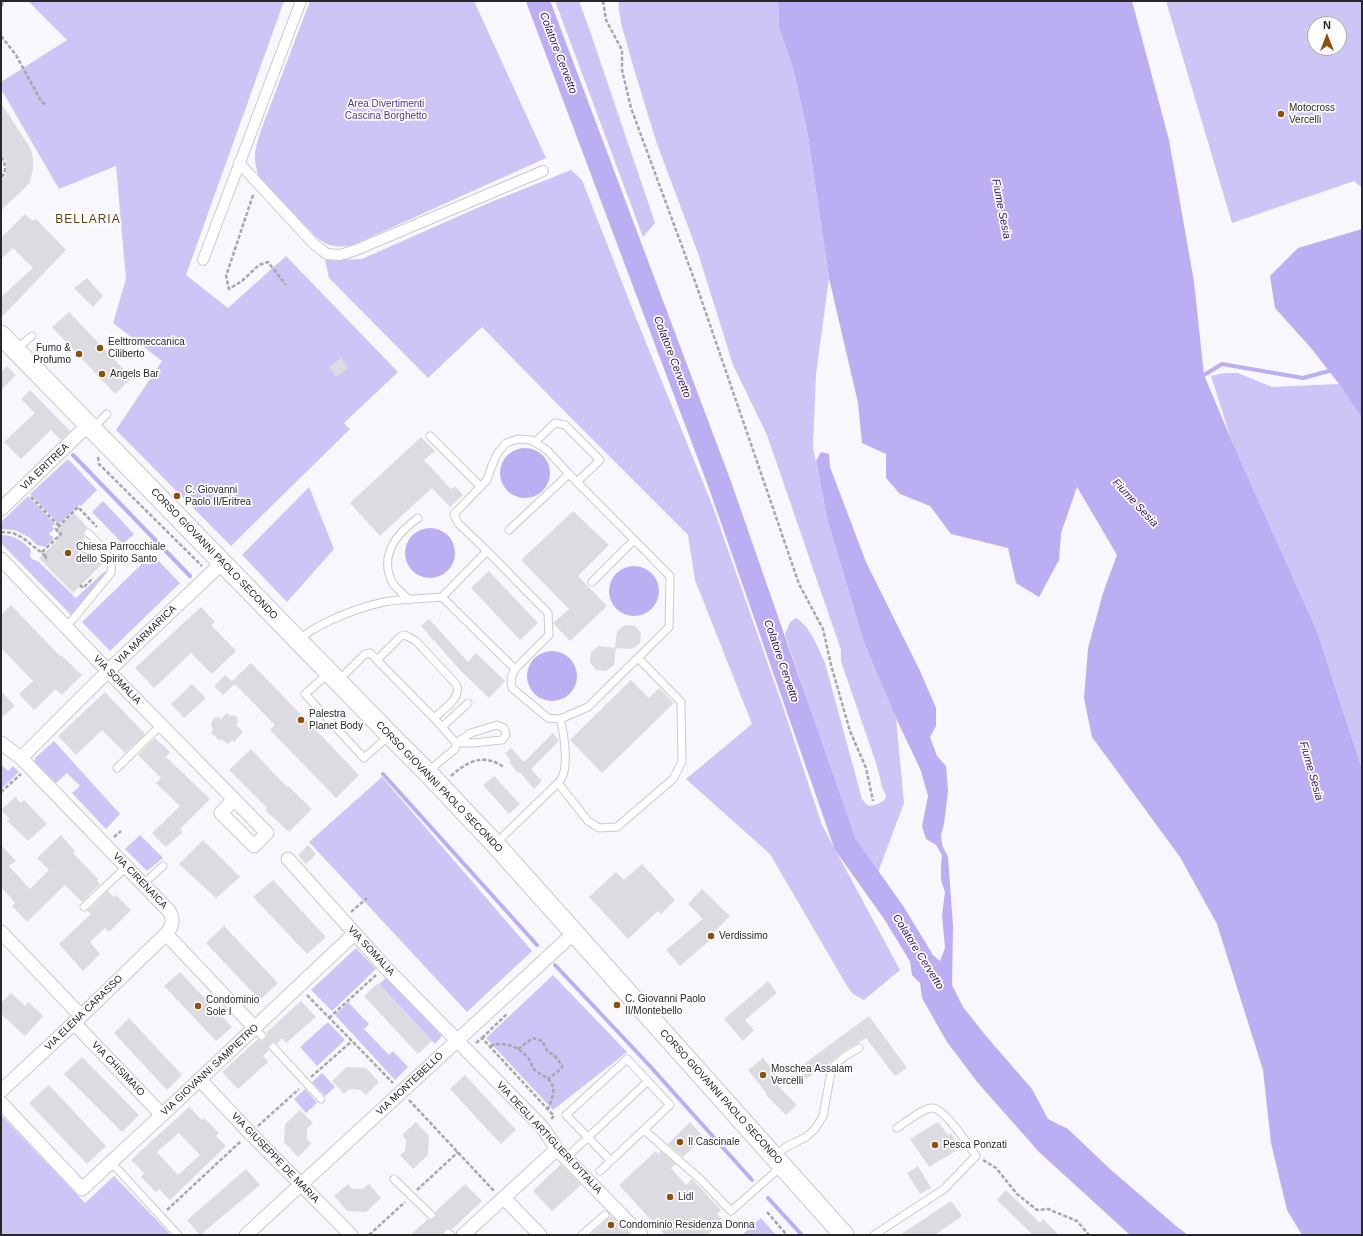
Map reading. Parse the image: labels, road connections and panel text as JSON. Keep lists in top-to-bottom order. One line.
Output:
{"streets":{"main road":["CORSO GIOVANNI PAOLO SECONDO"],"street":["VIA ERITREA","VIA MARMARICA","VIA SOMALIA","VIA CIRENAICA","VIA ELENA CARASSO","VIA CHISIMAIO","VIA GIOVANNI SAMPIETRO","VIA MONTEBELLO","VIA DEGLI ARTIGLIERI D'ITALIA","VIA GIUSEPPE DE MARIA"]},"crossings":[["VIA ERITREA","CORSO GIOVANNI PAOLO SECONDO"],["CORSO GIOVANNI PAOLO SECONDO","VIA MARMARICA"],["CORSO GIOVANNI PAOLO SECONDO","VIA MONTEBELLO"],["VIA MARMARICA","VIA SOMALIA"],["VIA MARMARICA","VIA CIRENAICA"],["VIA SOMALIA","VIA GIOVANNI SAMPIETRO"],["VIA SOMALIA","VIA MONTEBELLO"],["VIA SOMALIA","VIA DEGLI ARTIGLIERI D'ITALIA"],["VIA CIRENAICA","VIA ELENA CARASSO"],["VIA ELENA CARASSO","VIA CHISIMAIO"],["VIA CHISIMAIO","VIA GIOVANNI SAMPIETRO"],["VIA GIOVANNI SAMPIETRO","VIA GIUSEPPE DE MARIA"],["VIA MONTEBELLO","VIA DEGLI ARTIGLIERI D'ITALIA"],["VIA MONTEBELLO","VIA GIUSEPPE DE MARIA"]],"districts":["BELLARIA"],"water":["Colatore Cervetto","Fiume Sesia"],"parks":["Area Divertimenti Cascina Borghetto"],"places":["Motocross Vercelli","Eelttromeccanica Ciliberto","Fumo & Profumo","Angels Bar","C. Giovanni Paolo II/Eritrea","Chiesa Parrocchiale dello Spirito Santo","Palestra Planet Body","Verdissimo","C. Giovanni Paolo II/Montebello","Condominio Sole I","Moschea Assalam Vercelli","Il Cascinale","Pesca Ponzati","Lidl","Condominio Residenza Donna"],"north":"top"}
